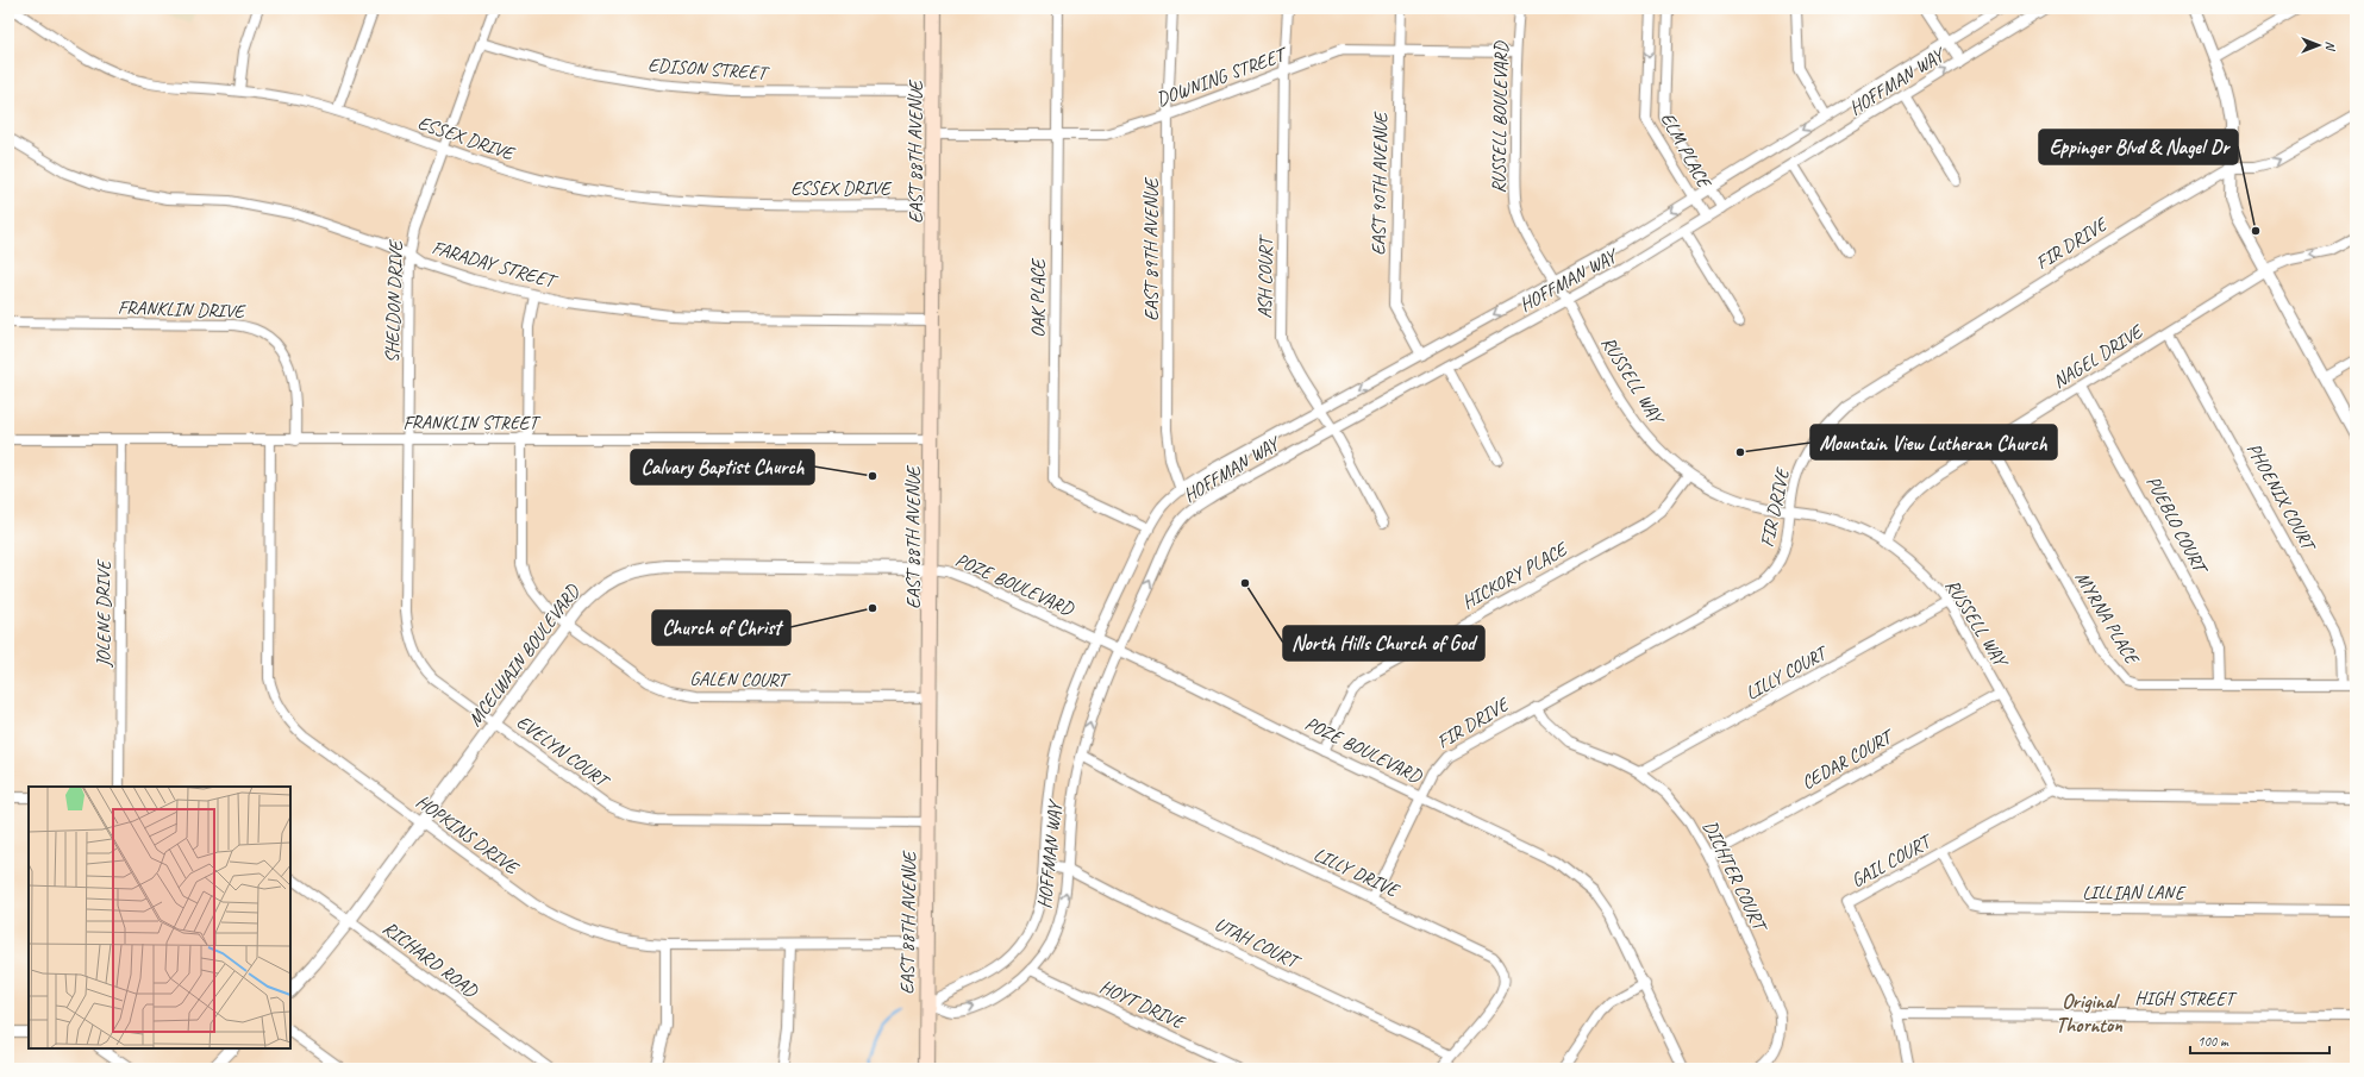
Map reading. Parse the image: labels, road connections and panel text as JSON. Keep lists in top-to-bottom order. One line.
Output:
{"streets":{"main road":["EAST 88TH AVENUE"],"street":["EDISON STREET","DOWNING STREET","HOFFMAN WAY","RUSSELL BOULEVARD","ESSEX DRIVE","ELM PLACE","EAST 90TH AVENUE","FIR DRIVE","EAST 89TH AVENUE","FARADAY STREET","ASH COURT","OAK PLACE","SHELDON DRIVE","FRANKLIN DRIVE","NAGEL DRIVE","RUSSELL WAY","FRANKLIN STREET","PHOENIX COURT","PUEBLO COURT","HICKORY PLACE","POZE BOULEVARD","JOLENE DRIVE","MYRNA PLACE","MCELWAIN BOULEVARD","LILLY COURT","GALEN COURT","EVELYN COURT","CEDAR COURT","HOPKINS DRIVE","GAIL COURT","LILLY DRIVE","DICHTER COURT","LILLIAN LANE","UTAH COURT","RICHARD ROAD","HIGH STREET","HOYT DRIVE"]},"crossings":[["EDISON STREET","EAST 88TH AVENUE"],["EDISON STREET","SHELDON DRIVE"],["DOWNING STREET","RUSSELL BOULEVARD"],["DOWNING STREET","EAST 88TH AVENUE"],["DOWNING STREET","EAST 90TH AVENUE"],["DOWNING STREET","EAST 89TH AVENUE"],["DOWNING STREET","ASH COURT"],["DOWNING STREET","OAK PLACE"],["HOFFMAN WAY","RUSSELL BOULEVARD"],["HOFFMAN WAY","ELM PLACE"],["HOFFMAN WAY","EAST 88TH AVENUE"],["HOFFMAN WAY","EAST 90TH AVENUE"],["HOFFMAN WAY","EAST 89TH AVENUE"],["HOFFMAN WAY","ASH COURT"],["HOFFMAN WAY","OAK PLACE"],["HOFFMAN WAY","RUSSELL WAY"],["HOFFMAN WAY","POZE BOULEVARD"],["HOFFMAN WAY","LILLY DRIVE"],["HOFFMAN WAY","UTAH COURT"],["HOFFMAN WAY","HOYT DRIVE"],["RUSSELL BOULEVARD","RUSSELL WAY"],["ESSEX DRIVE","EAST 88TH AVENUE"],["ESSEX DRIVE","SHELDON DRIVE"],["EAST 88TH AVENUE","FARADAY STREET"],["EAST 88TH AVENUE","FRANKLIN STREET"],["EAST 88TH AVENUE","POZE BOULEVARD"],["EAST 88TH AVENUE","MCELWAIN BOULEVARD"],["EAST 88TH AVENUE","GALEN COURT"],["EAST 88TH AVENUE","EVELYN COURT"],["EAST 88TH AVENUE","HOPKINS DRIVE"],["FIR DRIVE","RUSSELL WAY"],["FIR DRIVE","POZE BOULEVARD"],["FIR DRIVE","LILLY DRIVE"],["FIR DRIVE","DICHTER COURT"],["FARADAY STREET","SHELDON DRIVE"],["FARADAY STREET","GALEN COURT"],["SHELDON DRIVE","FRANKLIN STREET"],["SHELDON DRIVE","EVELYN COURT"],["FRANKLIN DRIVE","FRANKLIN STREET"],["NAGEL DRIVE","RUSSELL WAY"],["NAGEL DRIVE","PHOENIX COURT"],["NAGEL DRIVE","PUEBLO COURT"],["NAGEL DRIVE","MYRNA PLACE"],["RUSSELL WAY","HICKORY PLACE"],["RUSSELL WAY","LILLY COURT"],["RUSSELL WAY","CEDAR COURT"],["RUSSELL WAY","GAIL COURT"],["FRANKLIN STREET","JOLENE DRIVE"],["FRANKLIN STREET","GALEN COURT"],["FRANKLIN STREET","EVELYN COURT"],["FRANKLIN STREET","HOPKINS DRIVE"],["PHOENIX COURT","MYRNA PLACE"],["PUEBLO COURT","MYRNA PLACE"],["HICKORY PLACE","POZE BOULEVARD"],["POZE BOULEVARD","MCELWAIN BOULEVARD"],["MCELWAIN BOULEVARD","GALEN COURT"],["MCELWAIN BOULEVARD","EVELYN COURT"],["MCELWAIN BOULEVARD","HOPKINS DRIVE"],["MCELWAIN BOULEVARD","RICHARD ROAD"],["LILLY COURT","DICHTER COURT"],["CEDAR COURT","DICHTER COURT"],["GAIL COURT","LILLIAN LANE"],["GAIL COURT","HIGH STREET"],["LILLY DRIVE","UTAH COURT"]],"districts":["Original Thornton"],"places":["Eppinger Blvd & Nagel Dr","Mountain View Lutheran Church","Calvary Baptist Church","North Hills Church of God","Church of Christ"],"scale_bar":"100 m","north":"right"}
